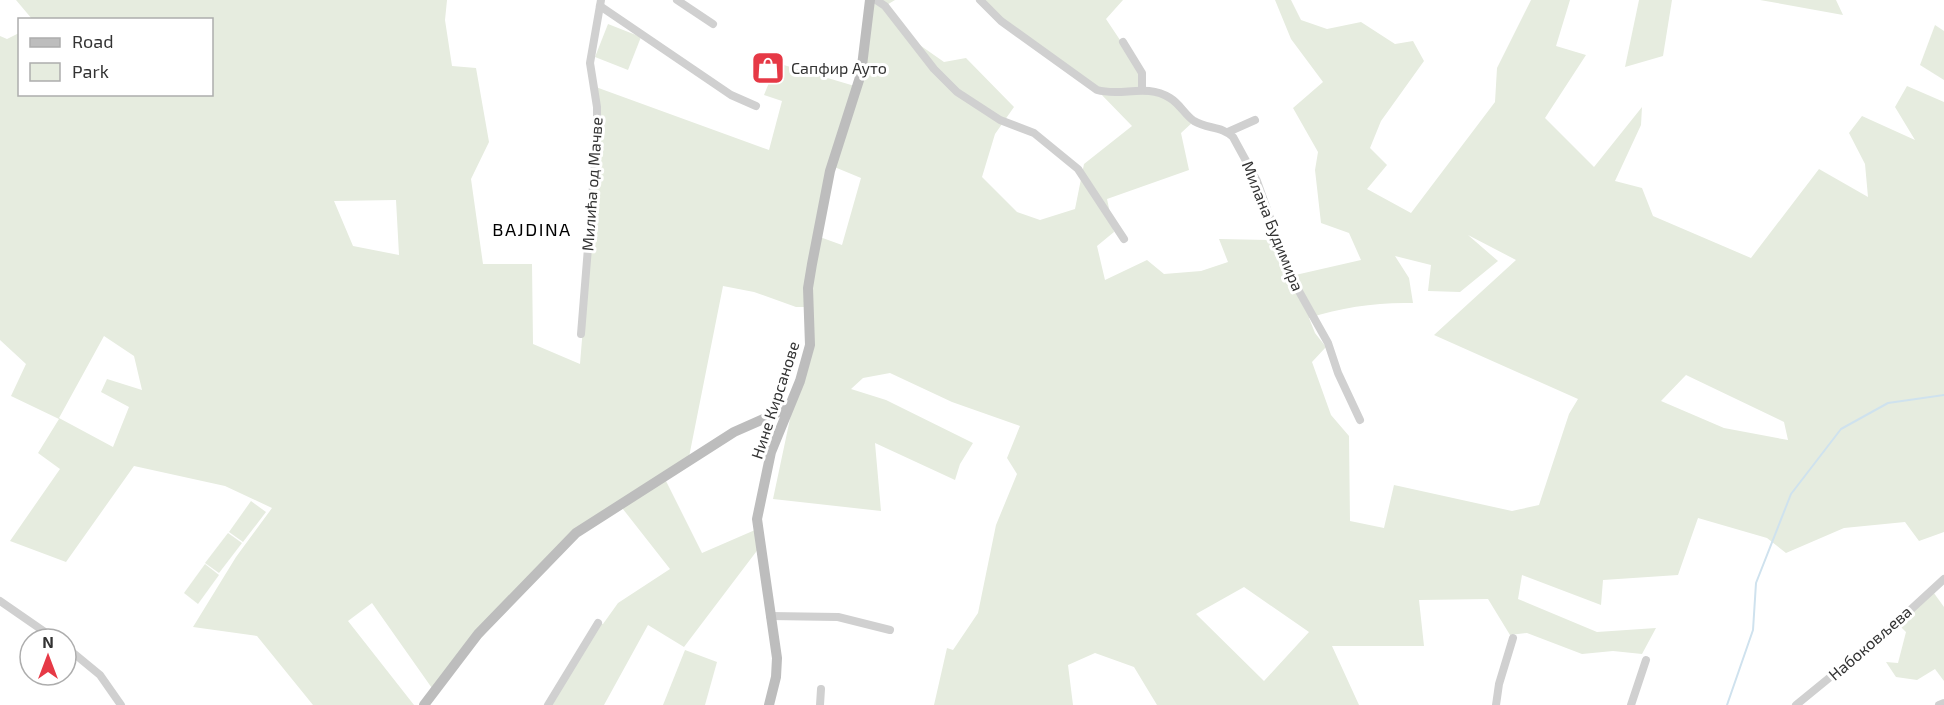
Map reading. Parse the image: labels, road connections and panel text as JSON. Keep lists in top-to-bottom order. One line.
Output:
{"streets":{"street":["Милића од Мачве","Милана Будимира","Нине Кирсанове","Набоковљева"]},"districts":["BAJDINA"],"places":{"shop":["Сапфир Ауто"]},"legend":["Road","Park"],"north":"top"}
